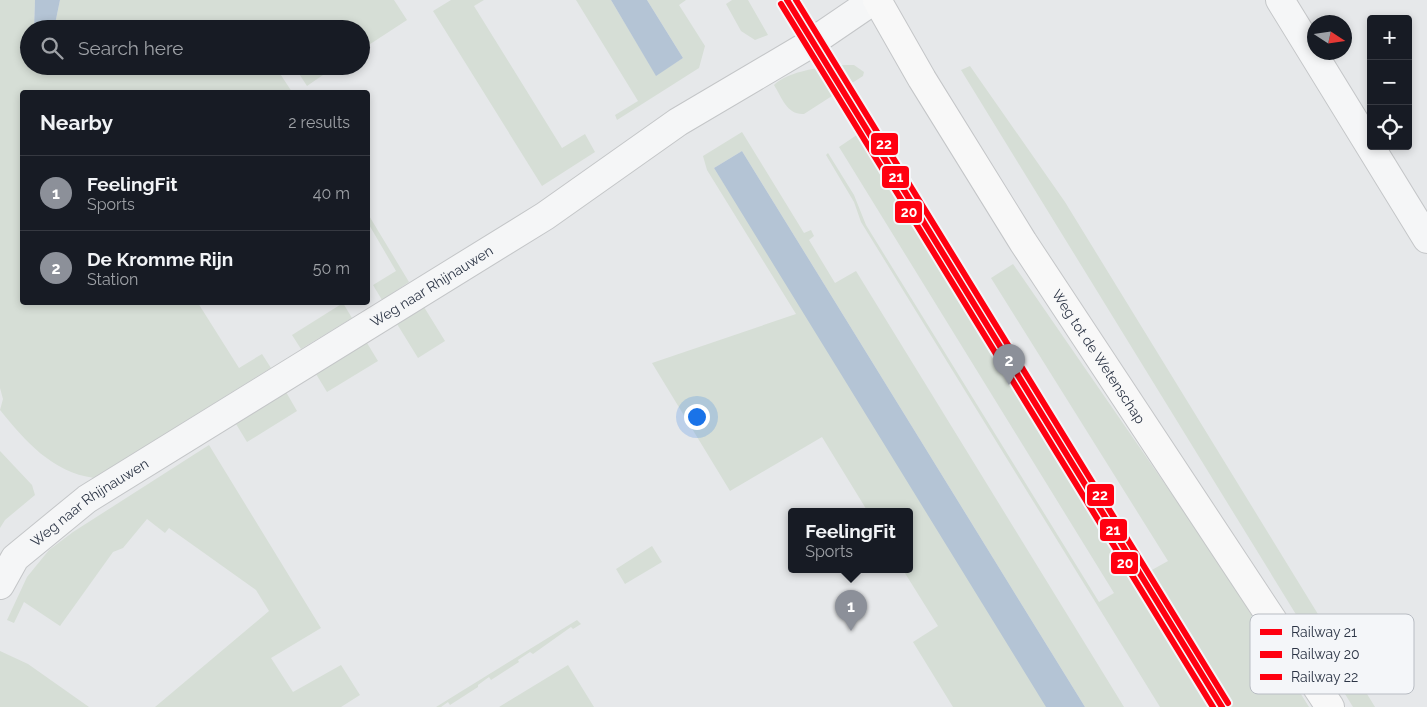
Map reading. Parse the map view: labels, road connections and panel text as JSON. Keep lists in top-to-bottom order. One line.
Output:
{"streets":{"main road":["Weg tot de Wetenschap"],"street":["Weg naar Rhijnauwen"]},"crossings":[["Weg naar Rhijnauwen","Weg tot de Wetenschap"]],"lines":["rail line 21","rail line 22","rail line 20"],"legend":["Railway 21","Railway 20","Railway 22"],"north":"right","page":{"map_buttons":["+","−"],"search":"Search here","heading":["Nearby","2 results"],"list":[{"mark":"1","name":"FeelingFit","note":"Sports","value":"40 m"},{"mark":"2","name":"De Kromme Rijn","note":"Station","value":"50 m"}],"pins":["2","1"],"popup":["FeelingFit","Sports"]}}
